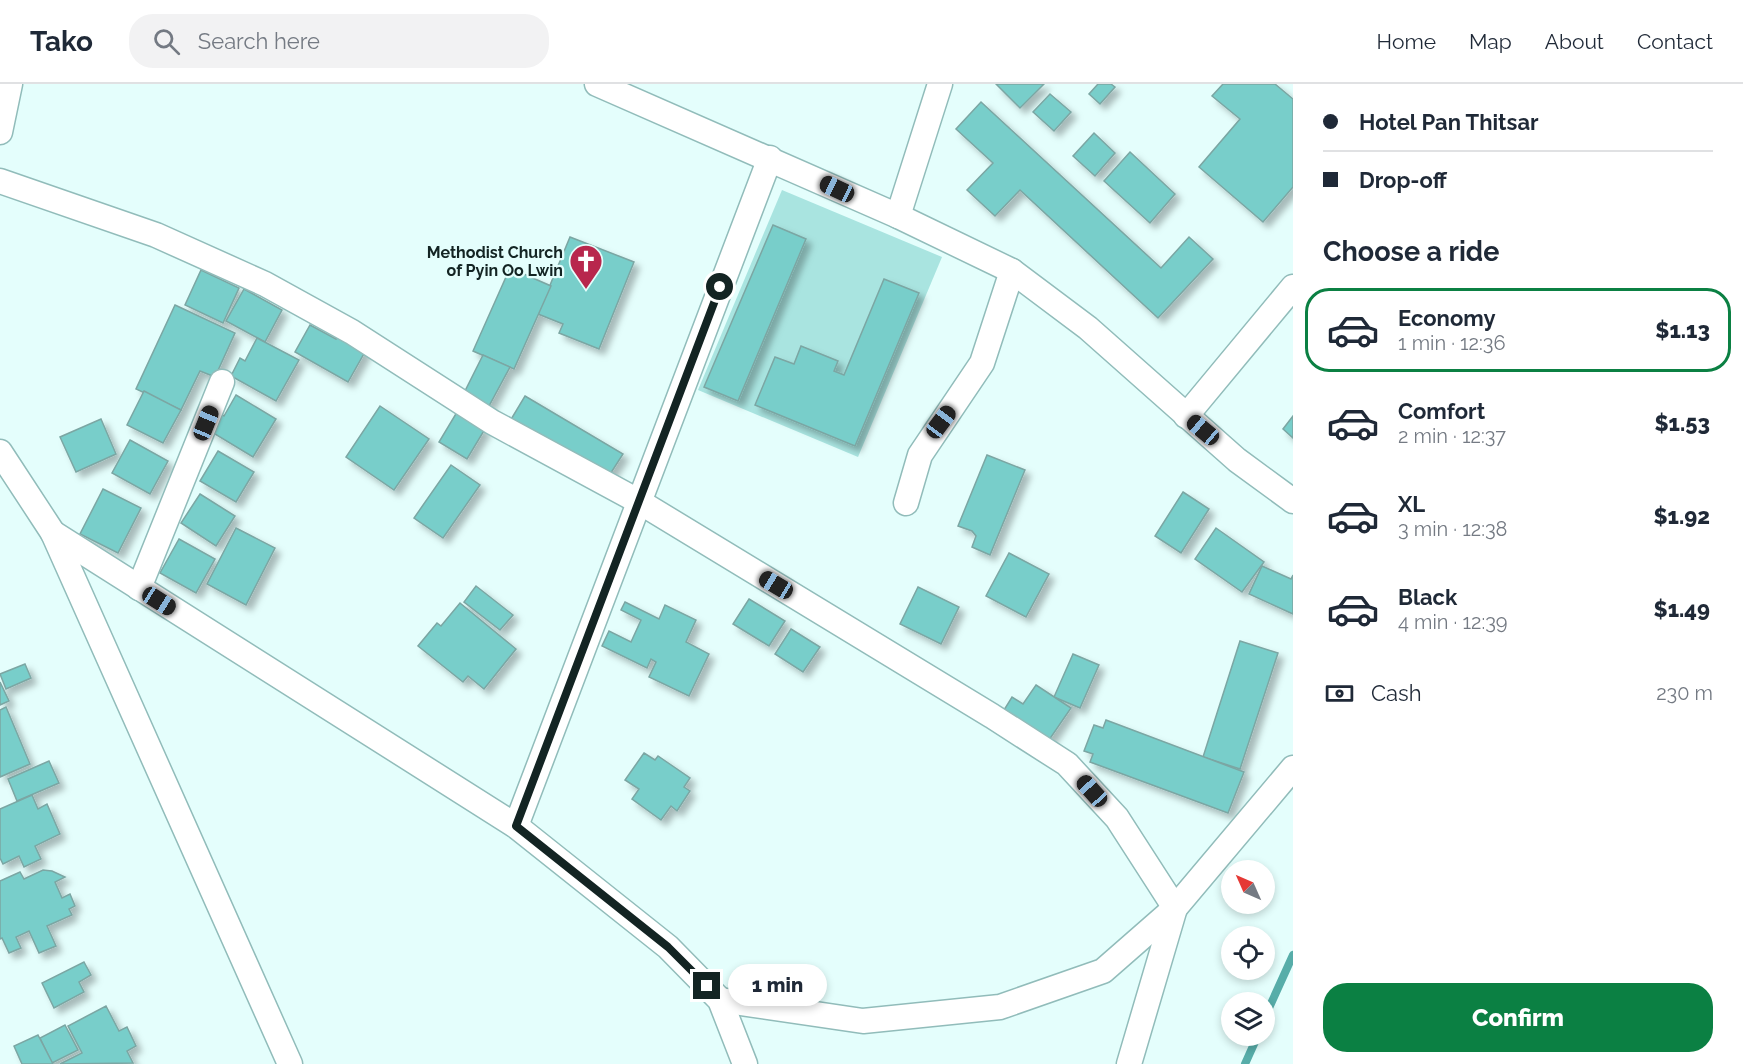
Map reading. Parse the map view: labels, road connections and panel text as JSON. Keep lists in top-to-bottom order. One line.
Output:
{"places":{"church":["Methodist Church of Pyin Oo Lwin"]},"north":"top left","page":{"header":"Tako","search":"Search here","nav":["Home","Map","About","Contact"],"banner":["Hotel Pan Thitsar","Drop-off"],"heading":"Choose a ride","list":[{"name":"Economy","note":"1 min · 12:36","value":"$1.13"},{"name":"Comfort","note":"2 min · 12:37","value":"$1.53"},{"name":"XL","note":"3 min · 12:38","value":"$1.92"},{"name":"Black","note":"4 min · 12:39","value":"$1.49"}],"pay":["Cash","230 m"],"bubble":"1 min","buttons":"Confirm"}}
